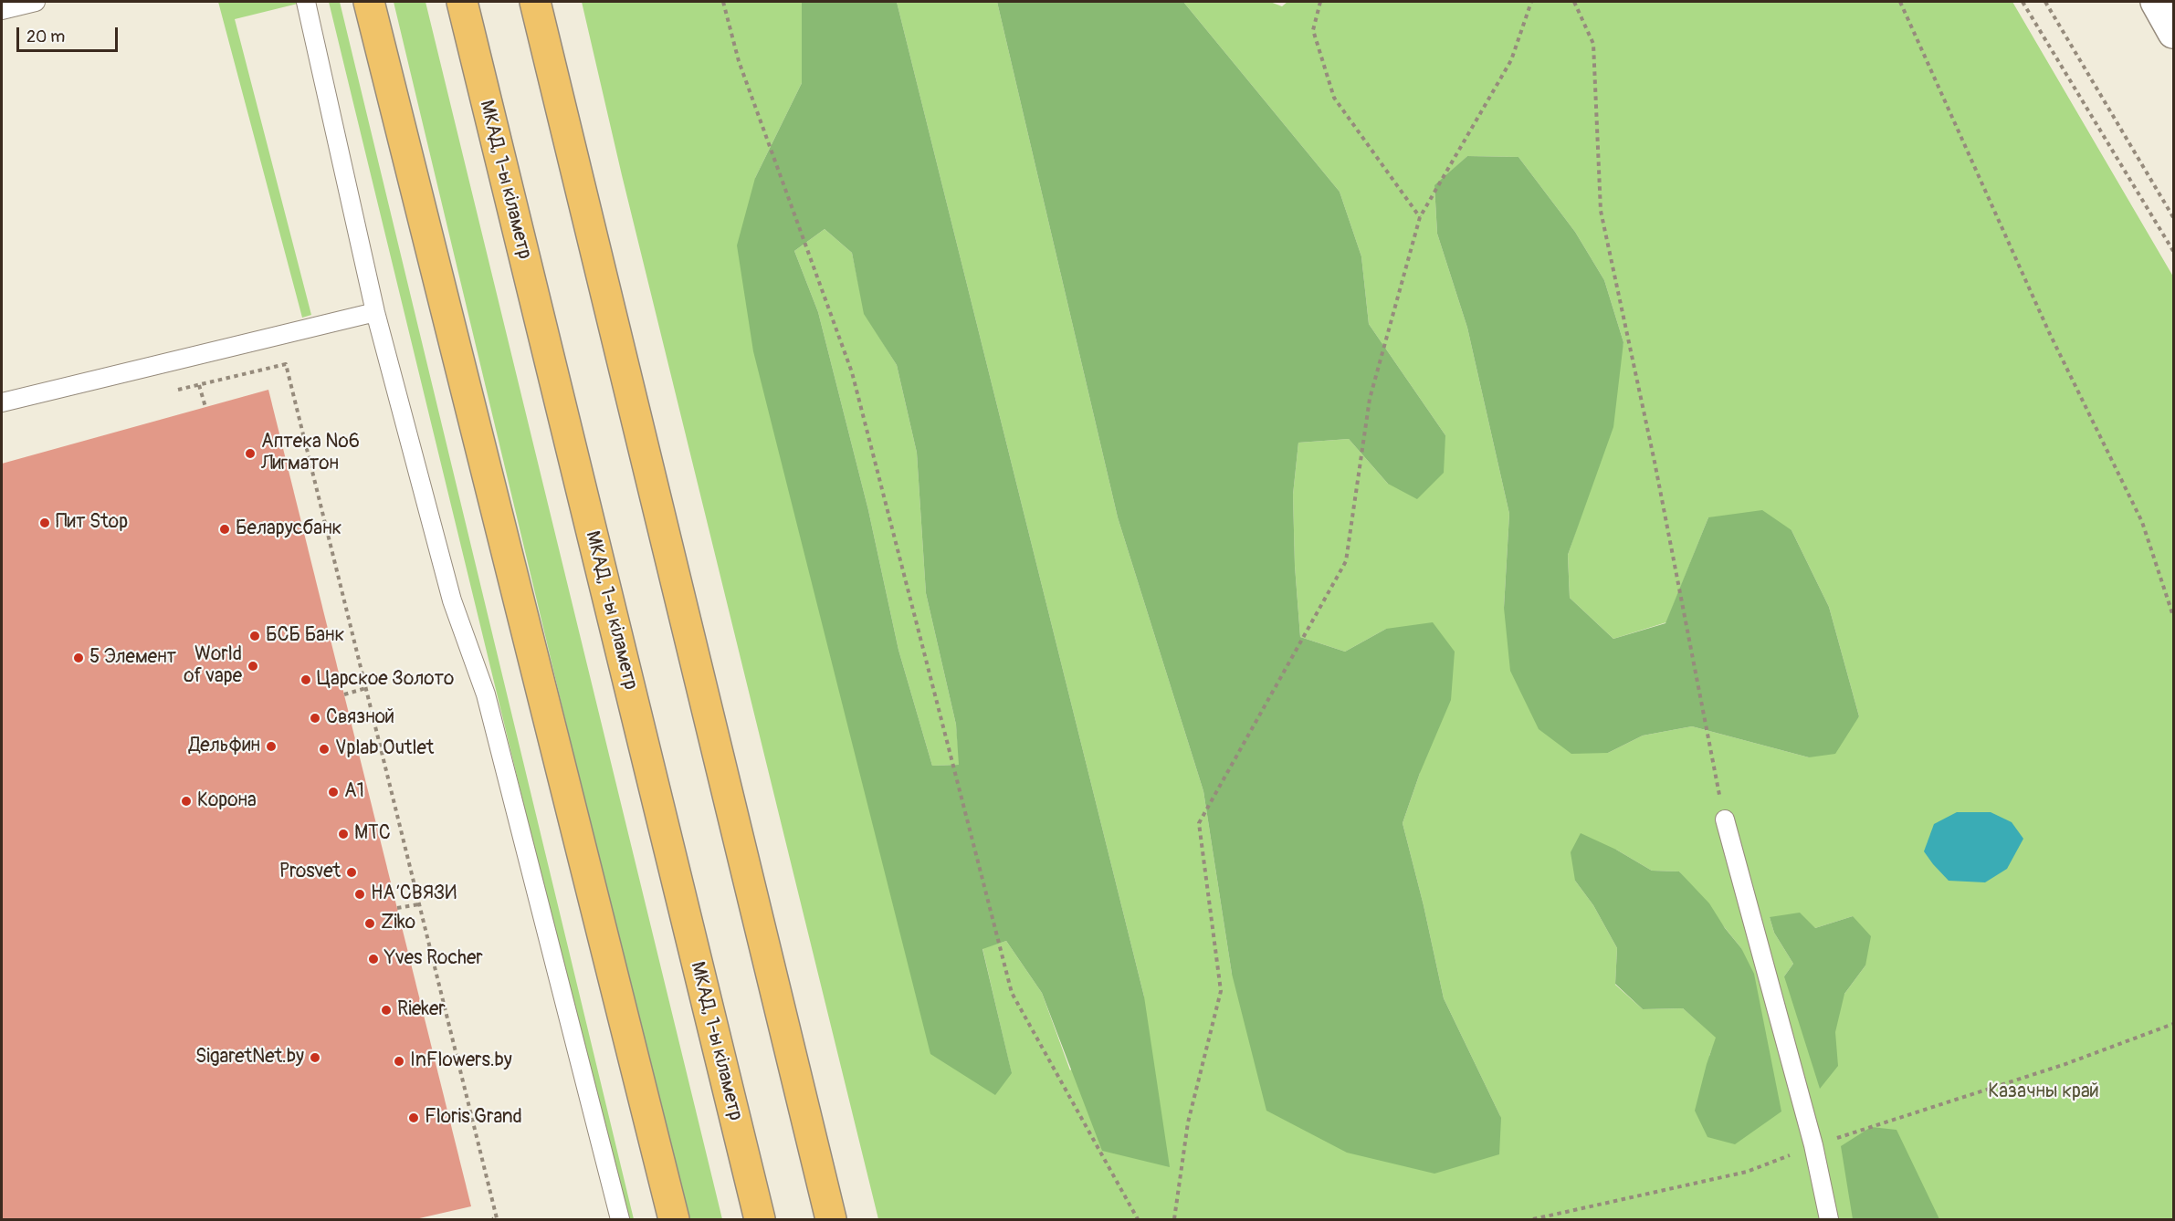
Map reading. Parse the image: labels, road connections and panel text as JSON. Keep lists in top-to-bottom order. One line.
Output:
{"streets":{"highway":["МКАД, 1-ы кіламетр"]},"parks":["Казачны край"],"places":["Аптека №6 Лигматон","Пит Stop","Беларусбанк","БСБ Банк","5 Элемент","World of vape","Царское Золото","Связной","Дельфин","Vplab Outlet","A1","Корона","МТС","Prosvet","НАʼСВЯЗИ","Ziko","Yves Rocher","Rieker","SigaretNet.by","InFlowers.by","Floris Grand"],"scale_bar":"20 m"}
